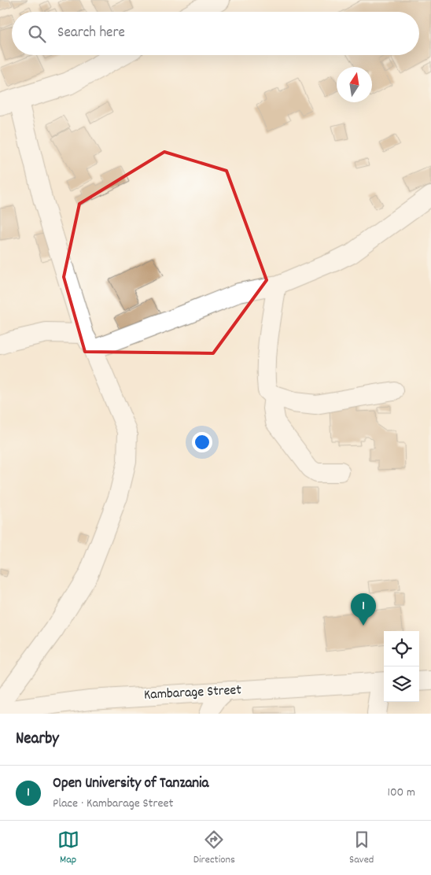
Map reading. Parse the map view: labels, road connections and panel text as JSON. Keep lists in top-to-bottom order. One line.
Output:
{"streets":{"street":["Kambarage Street"]},"north":"top","page":{"search":"Search here","pins":"1","heading":"Nearby","list":[{"mark":"1","name":"Open University of Tanzania","note":"Place · Kambarage Street","value":"100 m"}],"nav":["Map","Directions","Saved"]}}
